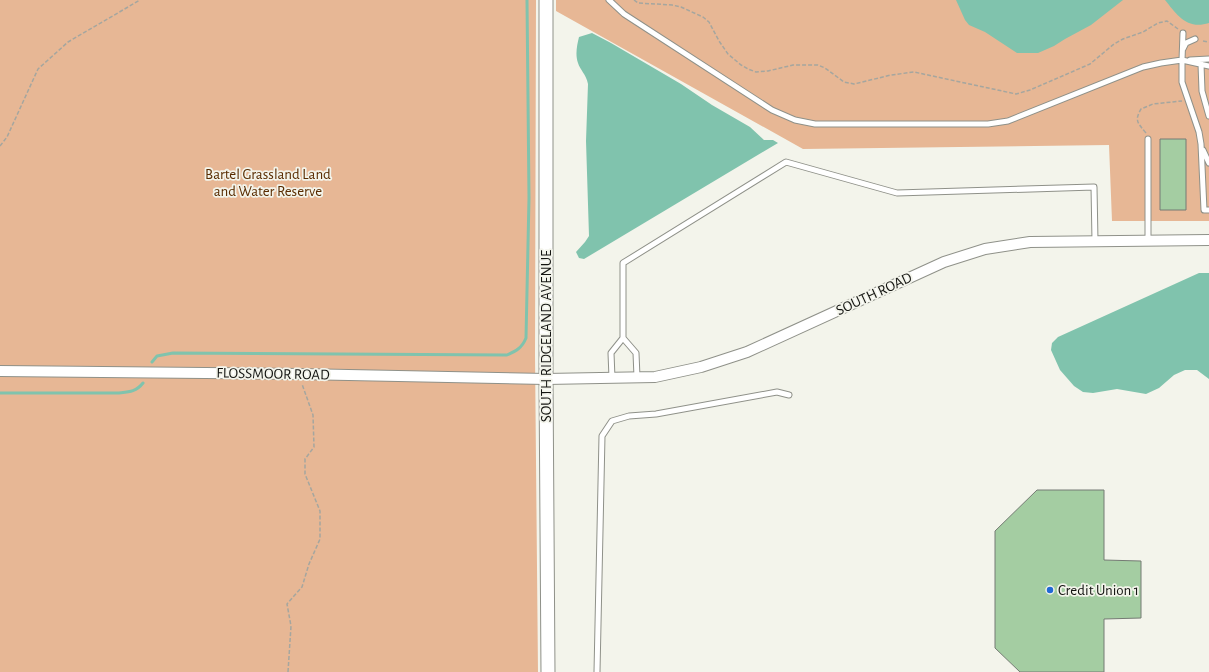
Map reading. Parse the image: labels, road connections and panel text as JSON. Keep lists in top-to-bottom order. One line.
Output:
{"streets":{"street":["SOUTH ROAD","SOUTH RIDGELAND AVENUE","FLOSSMOOR ROAD"]},"crossings":[["SOUTH ROAD","SOUTH RIDGELAND AVENUE"],["SOUTH ROAD","FLOSSMOOR ROAD"],["SOUTH RIDGELAND AVENUE","FLOSSMOOR ROAD"]],"parks":["Bartel Grassland Land and Water Reserve"],"places":["Credit Union 1"]}
